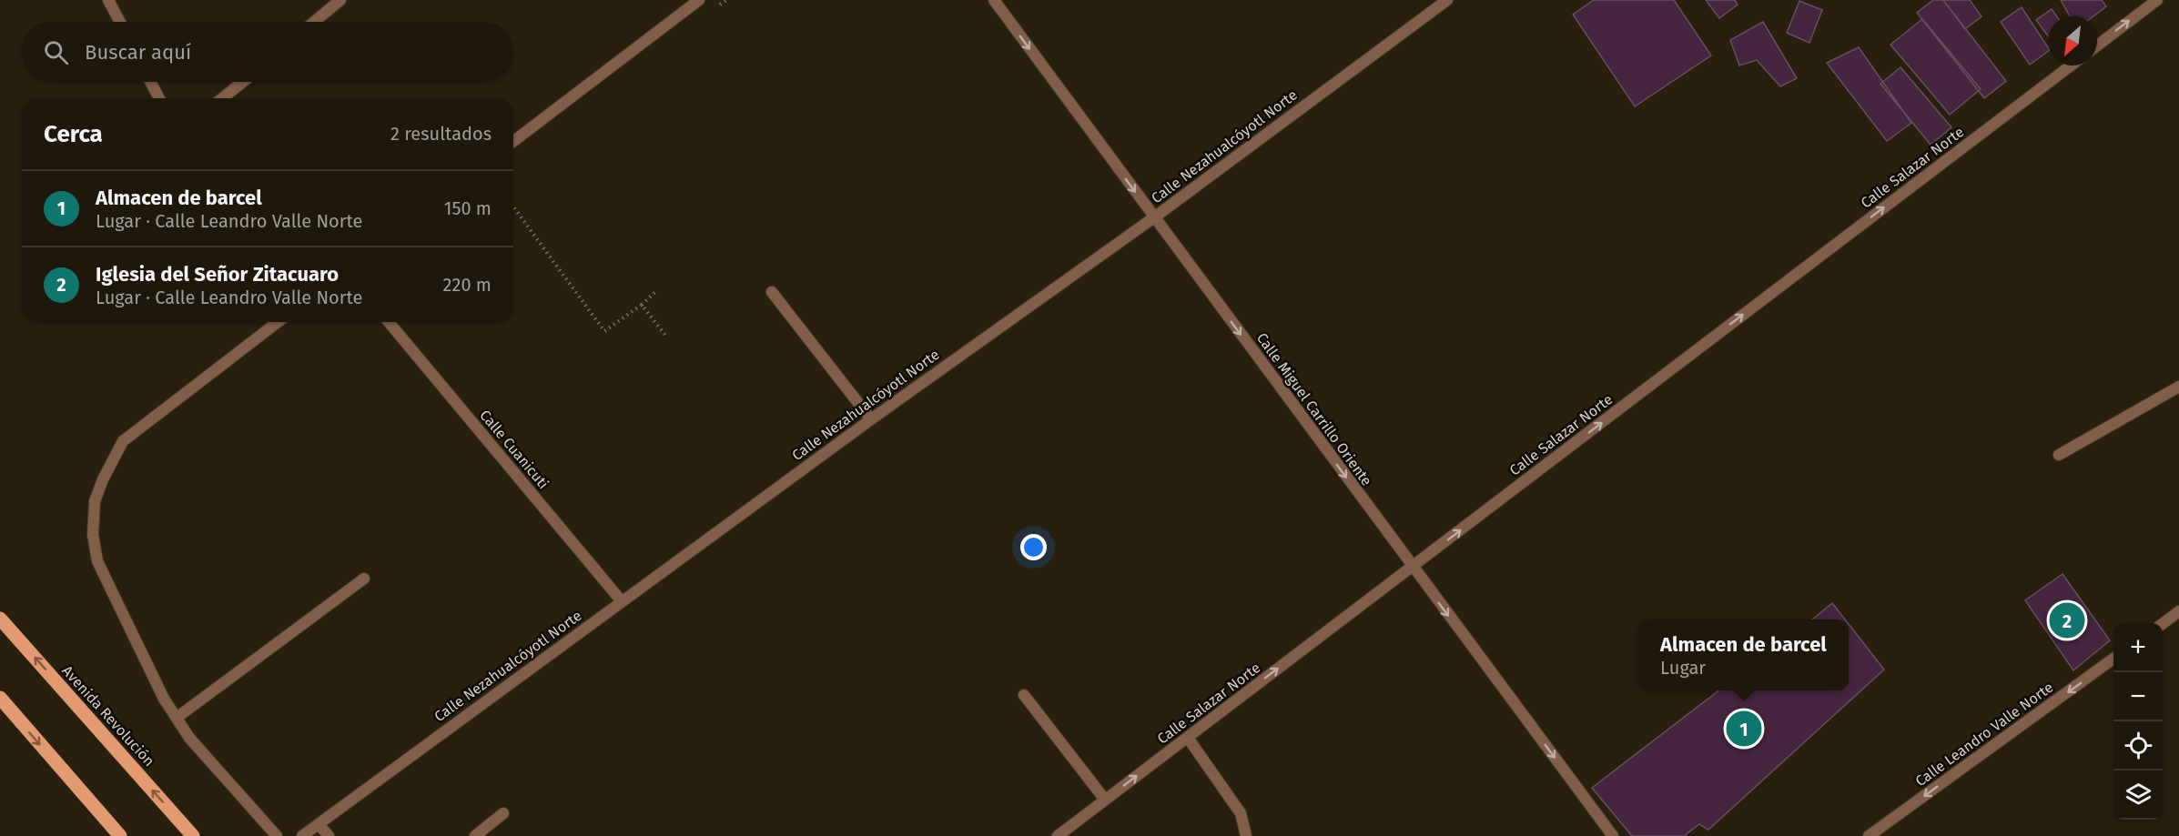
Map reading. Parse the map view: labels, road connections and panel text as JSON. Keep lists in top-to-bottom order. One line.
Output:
{"streets":{"main road":["Avenida Revolución"],"street":["Calle Nezahualcóyotl Norte","Calle Salazar Norte","Calle Miguel Carrillo Oriente","Calle Cuanicuti","Calle Leandro Valle Norte"]},"crossings":[["Calle Nezahualcóyotl Norte","Calle Miguel Carrillo Oriente"],["Calle Nezahualcóyotl Norte","Calle Cuanicuti"],["Calle Salazar Norte","Calle Miguel Carrillo Oriente"]],"one_way":["Calle Salazar Norte","Calle Miguel Carrillo Oriente","Calle Leandro Valle Norte"],"north":"bottom left","page":{"search":"Buscar aquí","heading":["Cerca","2 resultados"],"list":[{"mark":"1","name":"Almacen de barcel","note":"Lugar · Calle Leandro Valle Norte","value":"150 m"},{"mark":"2","name":"Iglesia del Señor Zitacuaro","note":"Lugar · Calle Leandro Valle Norte","value":"220 m"}],"pins":["2","1"],"popup":["Almacen de barcel","Lugar"],"map_buttons":["+","−"]}}
